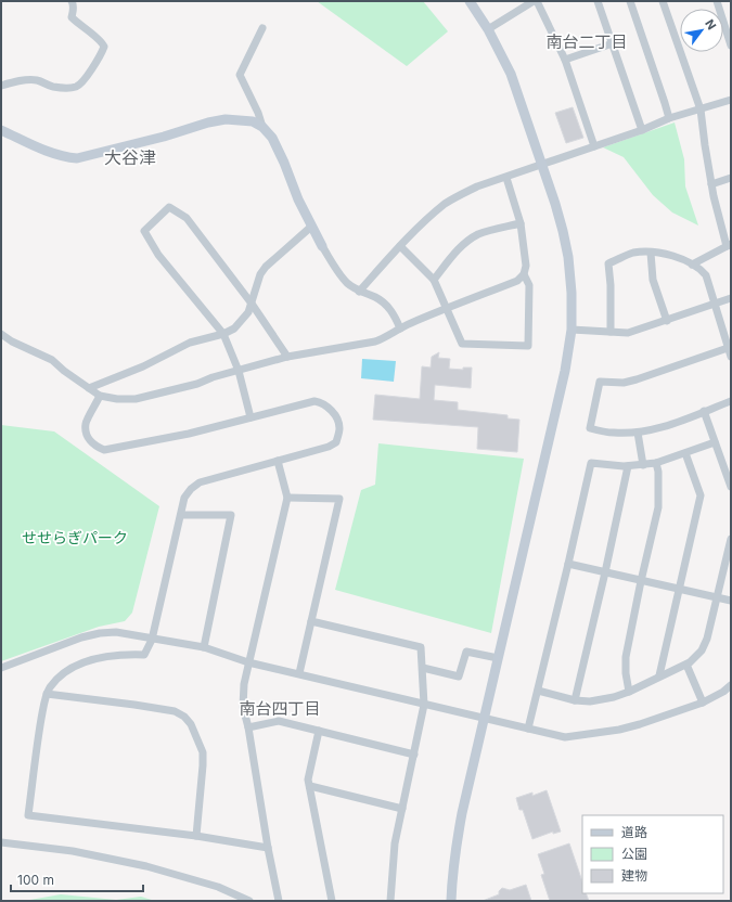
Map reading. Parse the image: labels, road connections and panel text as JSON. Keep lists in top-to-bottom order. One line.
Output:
{"districts":["南台二丁目","大谷津","南台四丁目"],"parks":["せせらぎパーク"],"legend":["道路","公園","建物"],"scale_bar":"100 m","north":"top right"}
